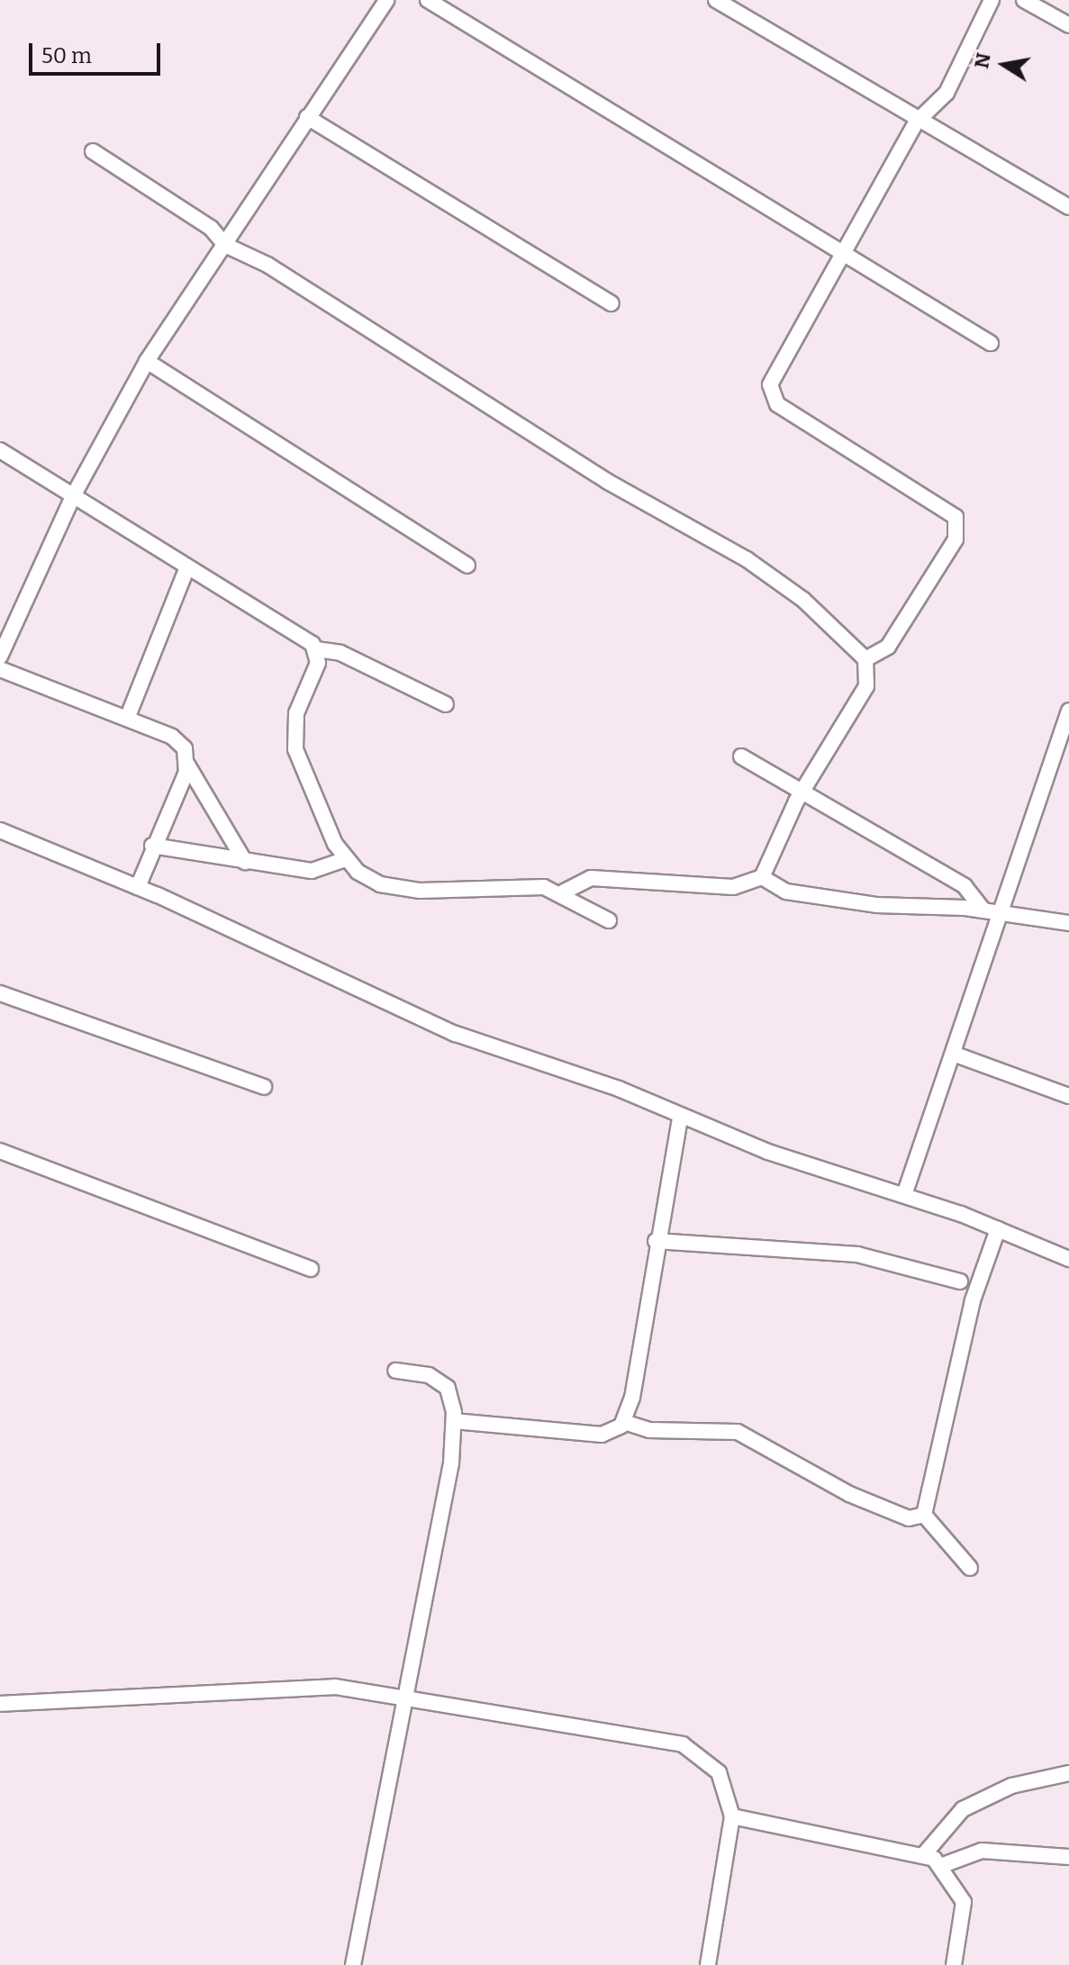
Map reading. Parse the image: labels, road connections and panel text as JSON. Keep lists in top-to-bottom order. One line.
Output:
{"scale_bar":"50 m","north":"left"}
